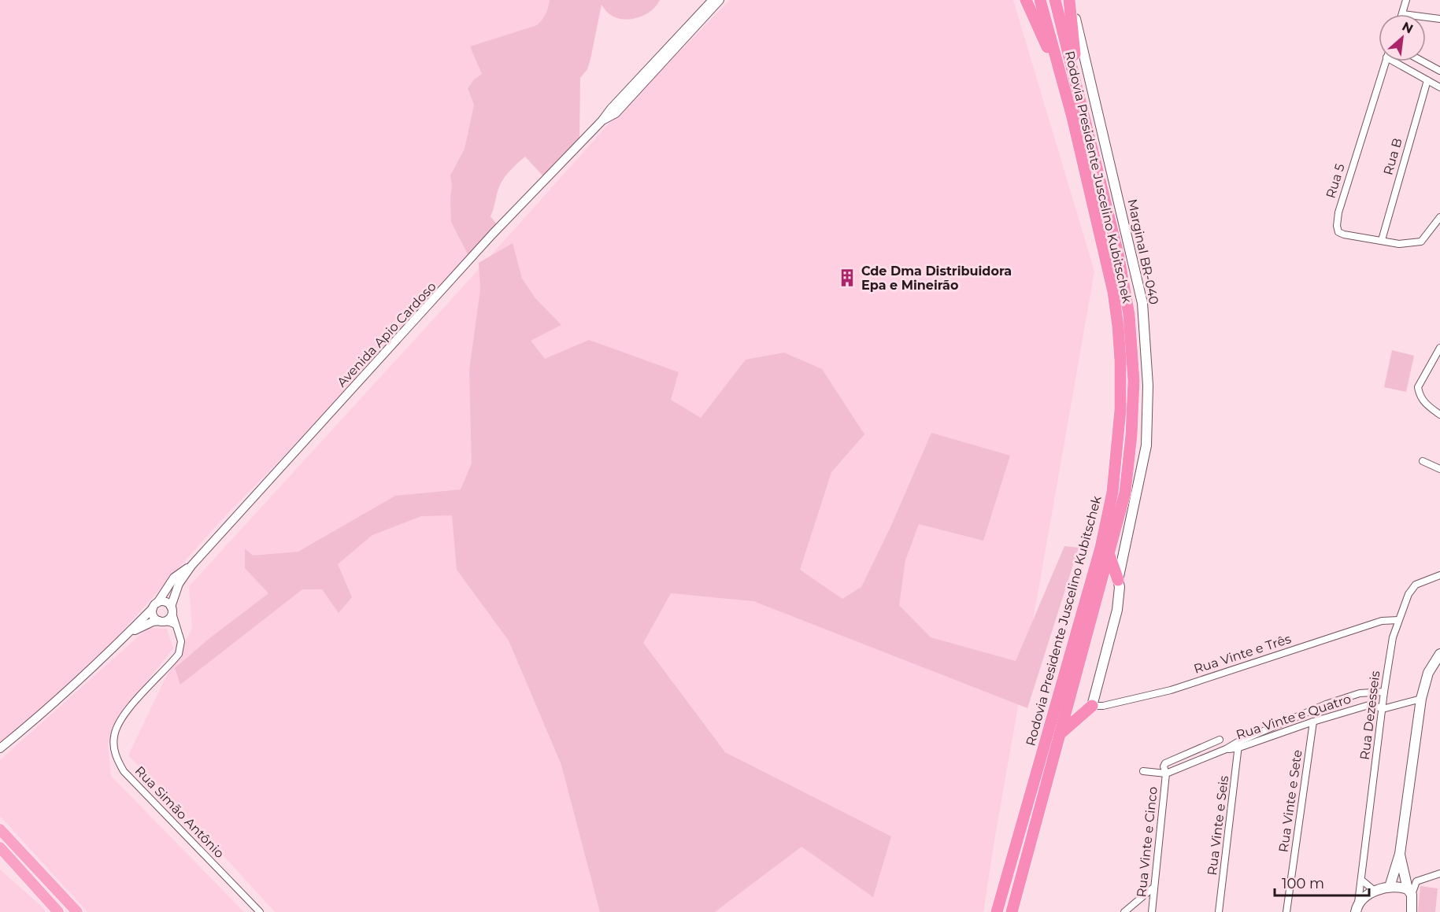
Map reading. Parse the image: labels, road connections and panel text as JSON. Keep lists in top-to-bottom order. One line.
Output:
{"streets":{"highway":["Rodovia Presidente Juscelino Kubitschek"],"main road":["Marginal BR-040"],"street":["Rua B","Rua 5","Avenida Apio Cardoso","Rua Vinte e Três","Rua Dezesseis","Rua Vinte e Quatro","Rua Vinte e Sete","Rua Simão Antônio","Rua Vinte e Seis","Rua Vinte e Cinco"]},"crossings":[["Rua B","Rua 5"],["Marginal BR-040","Rua Vinte e Três"],["Avenida Apio Cardoso","Rua Simão Antônio"],["Rua Vinte e Três","Rua Dezesseis"],["Rua Dezesseis","Rua Vinte e Quatro"],["Rua Vinte e Quatro","Rua Vinte e Sete"],["Rua Vinte e Quatro","Rua Vinte e Seis"],["Rua Vinte e Quatro","Rua Vinte e Cinco"]],"places":{"building":["Cde Dma Distribuidora Epa e Mineirão"]},"scale_bar":"100 m","north":"top right"}
